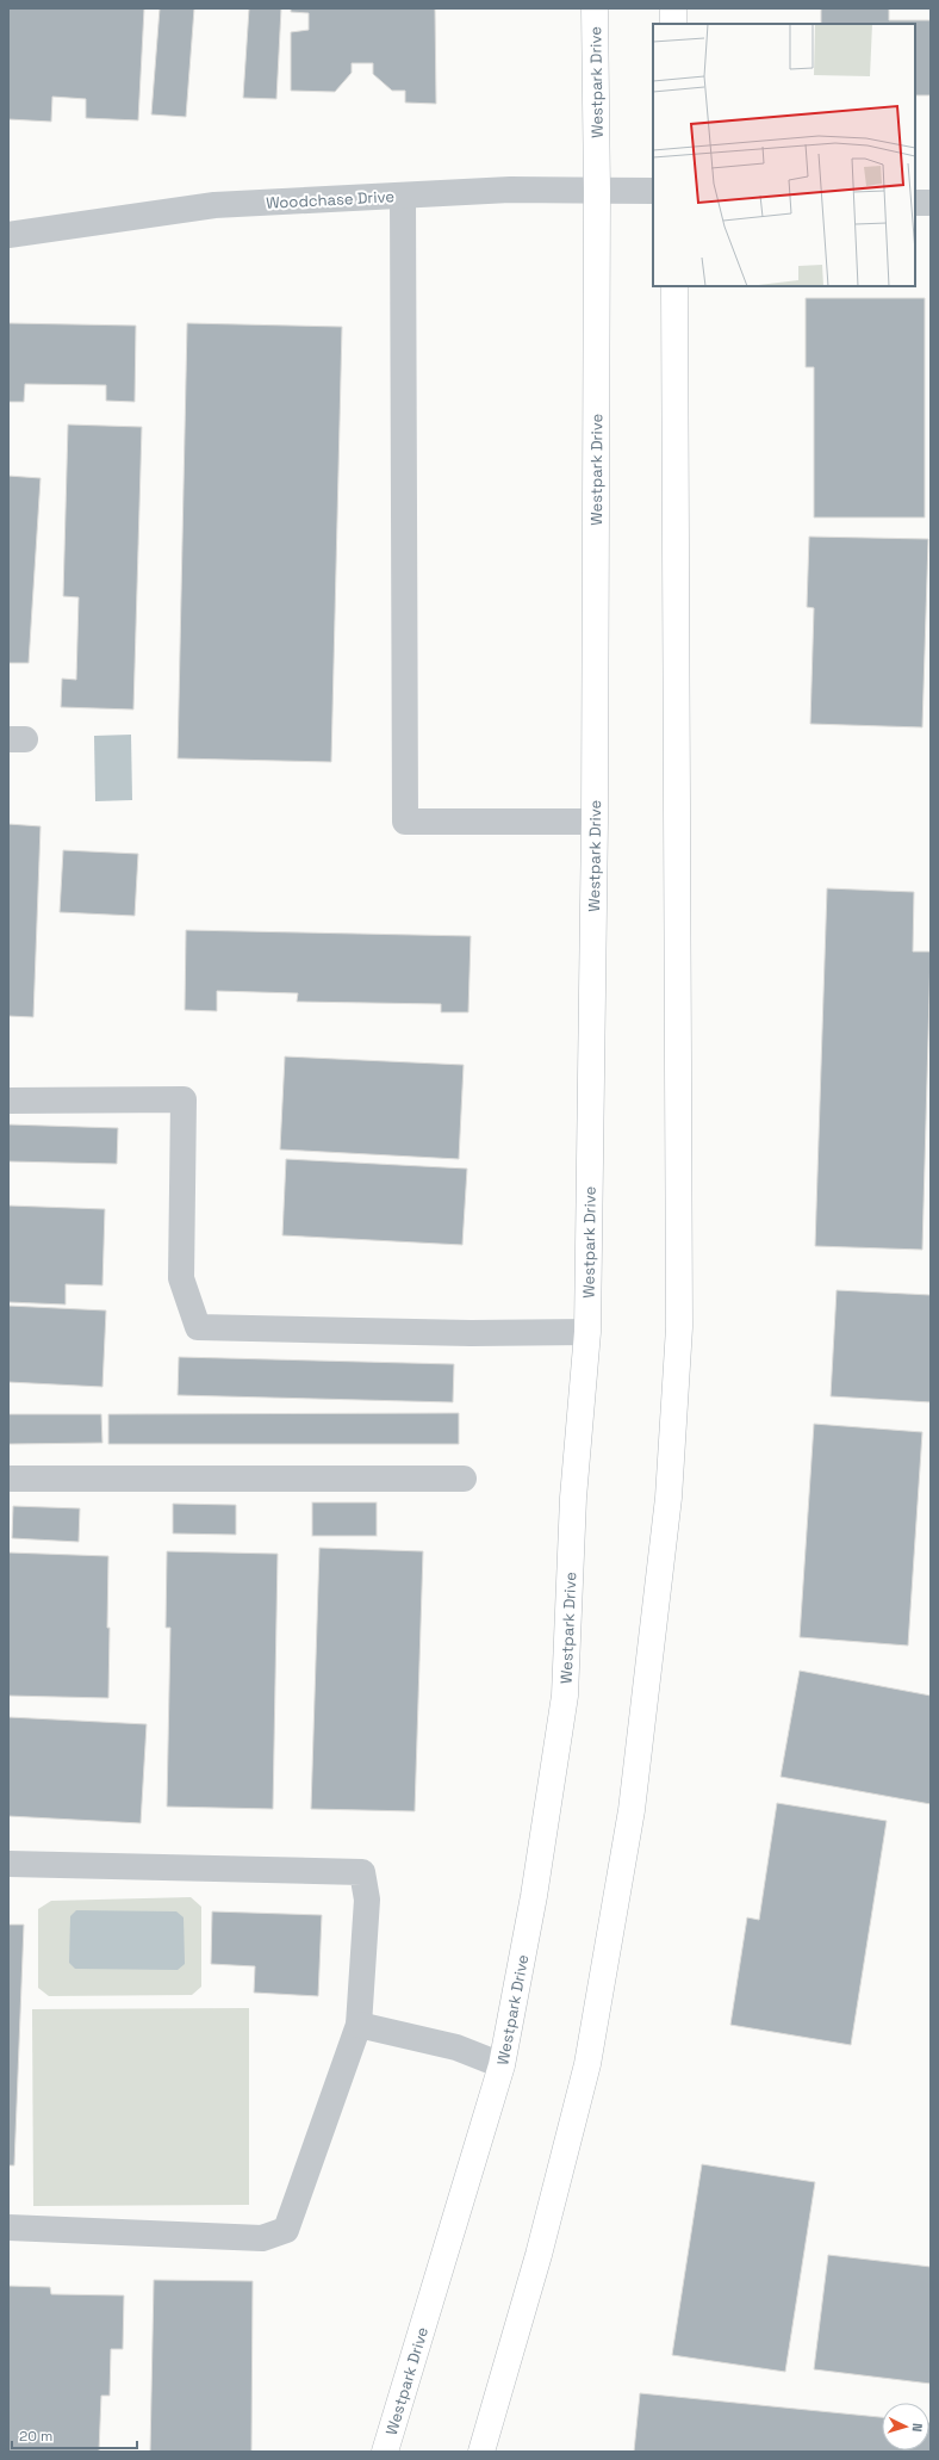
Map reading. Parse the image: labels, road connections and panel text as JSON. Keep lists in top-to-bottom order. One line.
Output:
{"streets":{"main road":["Westpark Drive"],"street":["Woodchase Drive"]},"crossings":[["Westpark Drive","Woodchase Drive"]],"scale_bar":"20 m","north":"right"}
